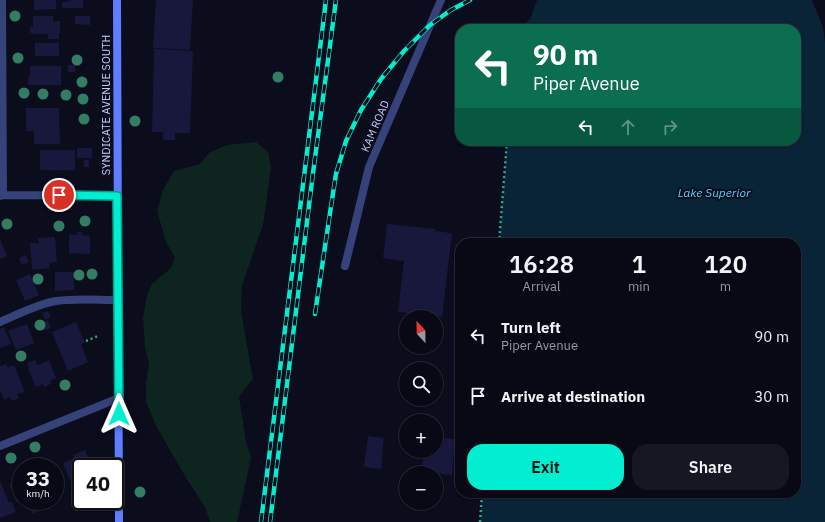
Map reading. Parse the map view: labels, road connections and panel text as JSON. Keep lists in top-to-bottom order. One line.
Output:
{"streets":{"street":["SYNDICATE AVENUE SOUTH","KAM ROAD"]},"water":["Lake Superior"],"north":"top","page":{"turn":["90 m","Piper Avenue"],"eta":["16:28","Arrival","1","min","120","m"],"list":[{"name":"Turn left","note":"Piper Avenue","value":"90 m"},{"name":"Arrive at destination","value":"30 m"}],"map_buttons":["+","−"],"buttons":["Exit","Share"],"speed":"33 km/h","limit":"40"}}
